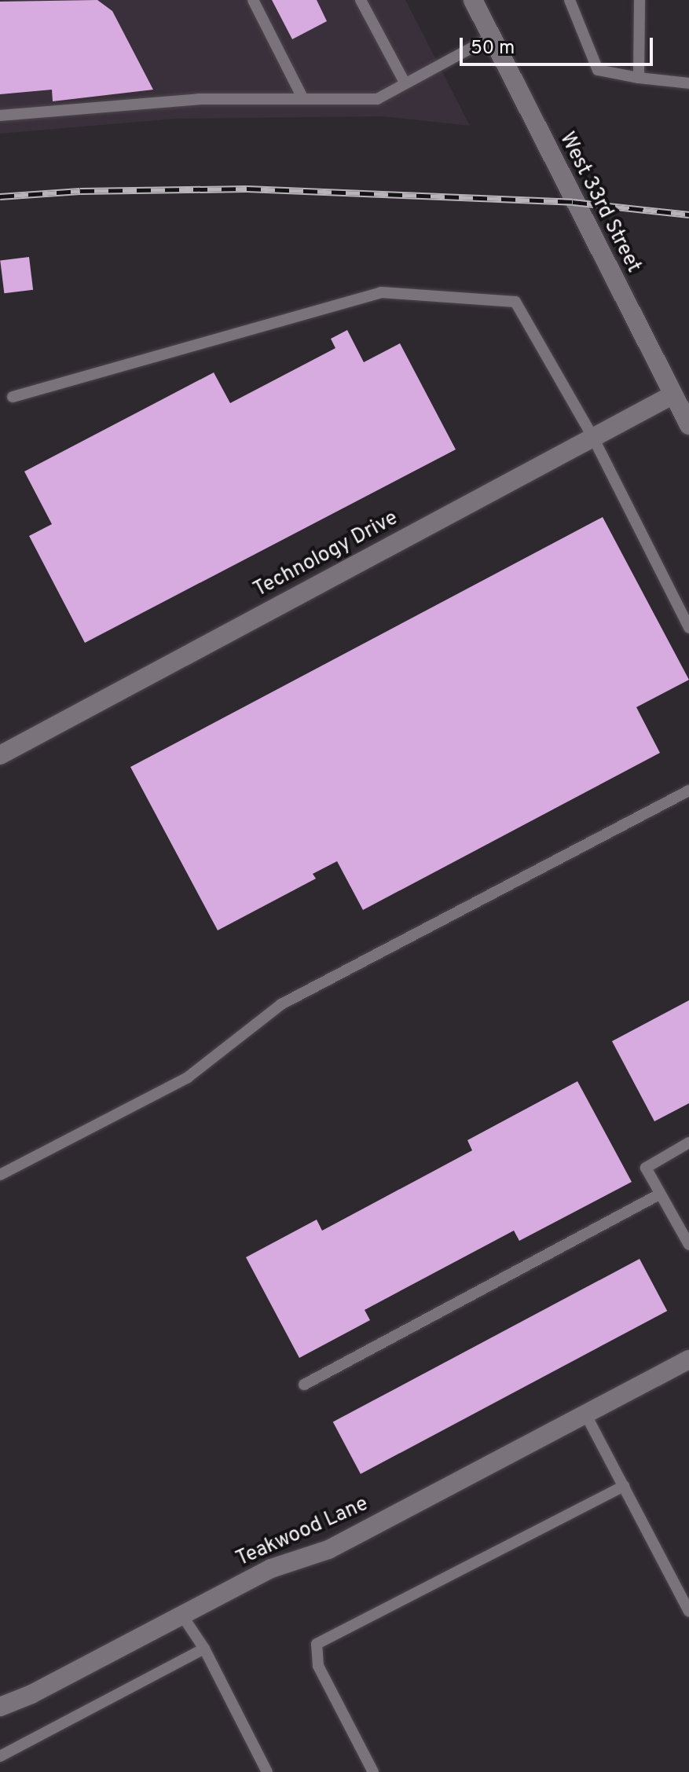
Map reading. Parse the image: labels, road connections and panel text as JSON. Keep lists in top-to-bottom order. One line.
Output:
{"streets":{"street":["West 33rd Street","Technology Drive","Teakwood Lane"]},"crossings":[["West 33rd Street","Technology Drive"]],"scale_bar":"50 m"}
